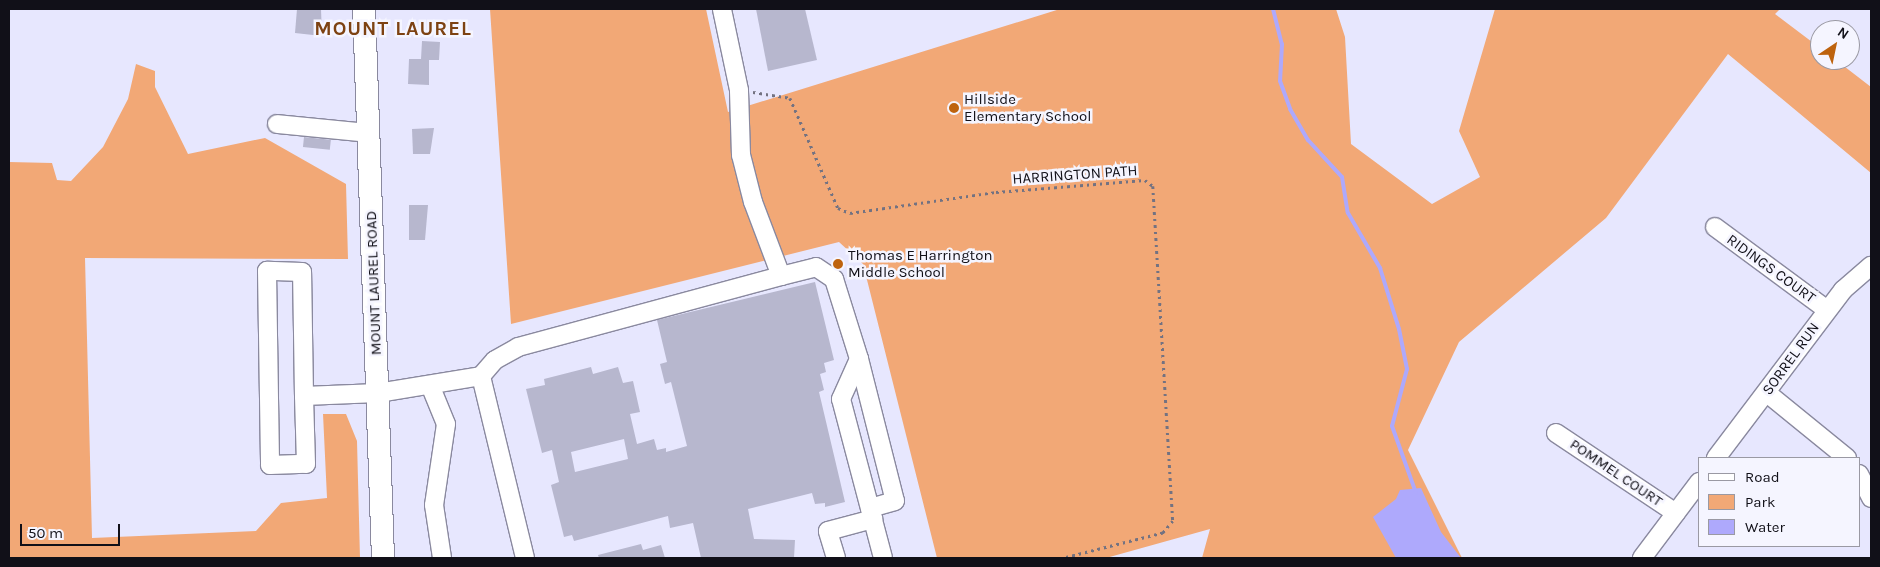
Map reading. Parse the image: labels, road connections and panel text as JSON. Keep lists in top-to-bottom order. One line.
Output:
{"streets":{"main road":["MOUNT LAUREL ROAD"],"street":["RIDINGS COURT","SORREL RUN","POMMEL COURT"],"path":["HARRINGTON PATH"]},"crossings":[["RIDINGS COURT","SORREL RUN"]],"districts":["MOUNT LAUREL"],"places":["Hillside Elementary School","Thomas E Harrington Middle School"],"legend":["Road","Park","Water"],"scale_bar":"50 m","north":"top right"}
